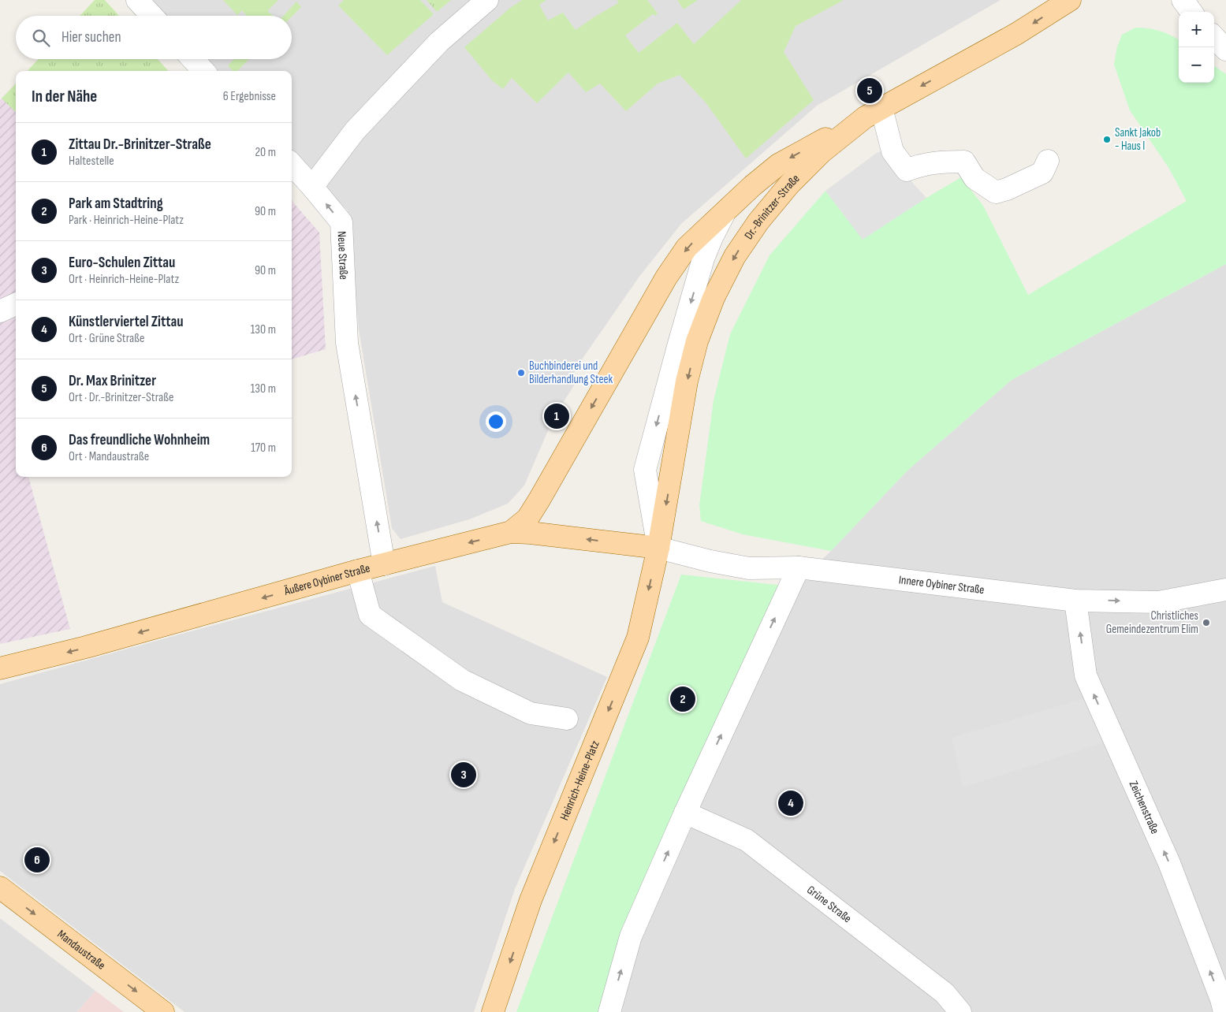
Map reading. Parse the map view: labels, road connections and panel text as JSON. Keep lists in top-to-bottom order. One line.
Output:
{"streets":{"main road":["Dr.-Brinitzer-Straße","Äußere Oybiner Straße","Heinrich-Heine-Platz","Mandaustraße"],"street":["Neue Straße","Innere Oybiner Straße","Zeichenstraße","Grüne Straße"]},"crossings":[["Dr.-Brinitzer-Straße","Äußere Oybiner Straße"],["Dr.-Brinitzer-Straße","Innere Oybiner Straße"],["Dr.-Brinitzer-Straße","Heinrich-Heine-Platz"],["Neue Straße","Äußere Oybiner Straße"],["Äußere Oybiner Straße","Innere Oybiner Straße"],["Äußere Oybiner Straße","Heinrich-Heine-Platz"],["Innere Oybiner Straße","Heinrich-Heine-Platz"],["Innere Oybiner Straße","Zeichenstraße"]],"one_way":["Neue Straße","Äußere Oybiner Straße","Heinrich-Heine-Platz","Zeichenstraße","Mandaustraße"],"places":["Sankt Jakob - Haus I","Buchbinderei und Bilderhandlung Steek","Christliches Gemeindezentrum Elim"],"page":{"map_buttons":["+","−"],"search":"Hier suchen","heading":["In der Nähe","6 Ergebnisse"],"pins":["5","1","2","3","4","6"],"list":[{"mark":"1","name":"Zittau Dr.-Brinitzer-Straße","note":"Haltestelle","value":"20 m"},{"mark":"2","name":"Park am Stadtring","note":"Park · Heinrich-Heine-Platz","value":"90 m"},{"mark":"3","name":"Euro-Schulen Zittau","note":"Ort · Heinrich-Heine-Platz","value":"90 m"},{"mark":"4","name":"Künstlerviertel Zittau","note":"Ort · Grüne Straße","value":"130 m"},{"mark":"5","name":"Dr. Max Brinitzer","note":"Ort · Dr.-Brinitzer-Straße","value":"130 m"},{"mark":"6","name":"Das freundliche Wohnheim","note":"Ort · Mandaustraße","value":"170 m"}]}}
